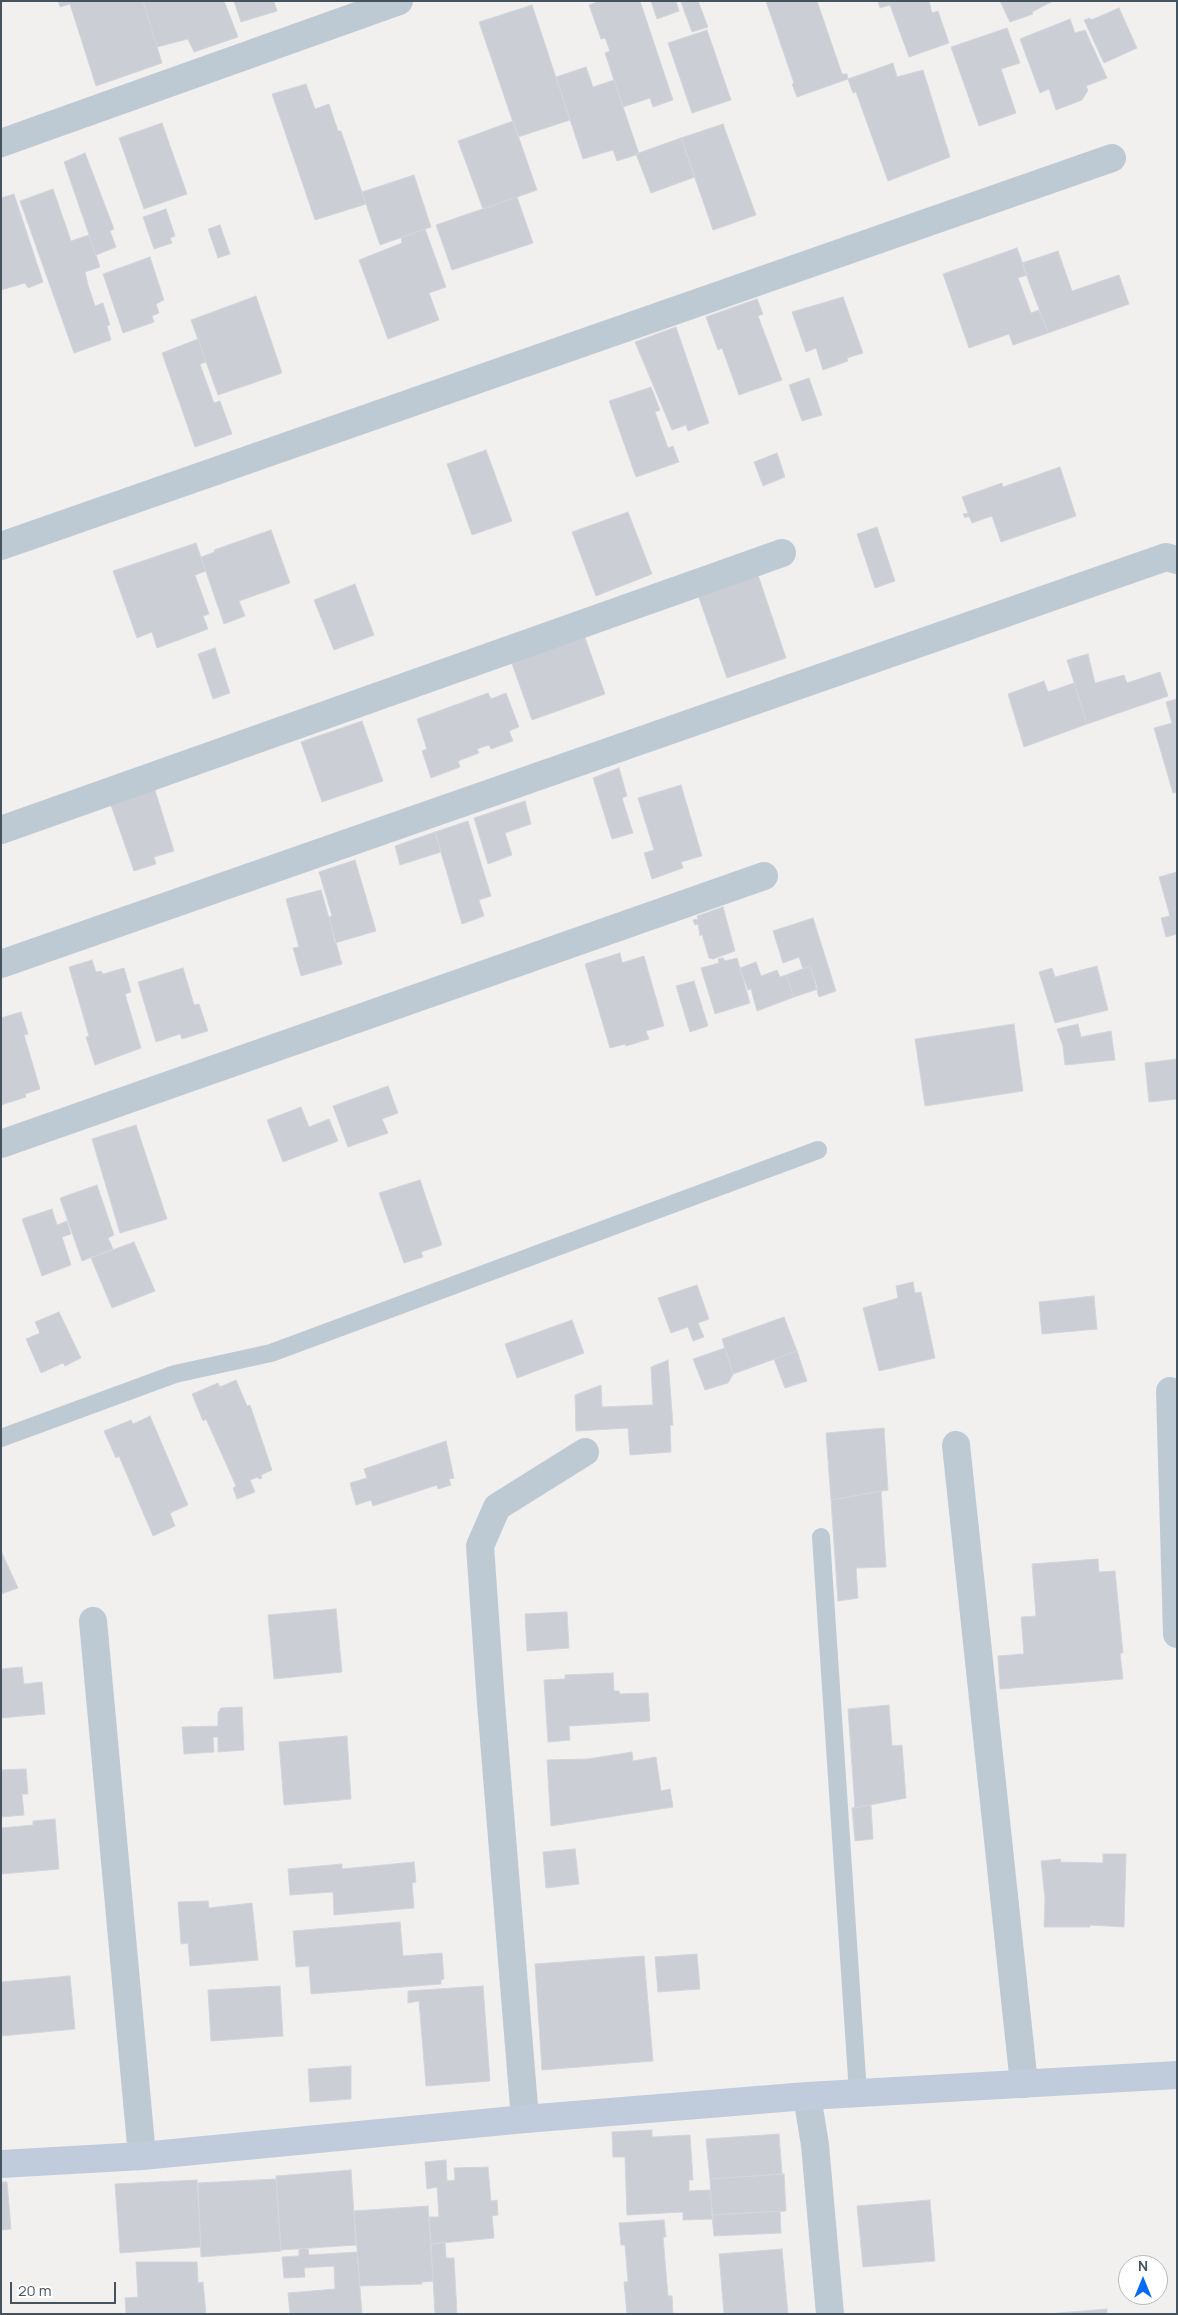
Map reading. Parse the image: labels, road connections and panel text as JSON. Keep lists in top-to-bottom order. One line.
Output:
{"scale_bar":"20 m","north":"top"}
